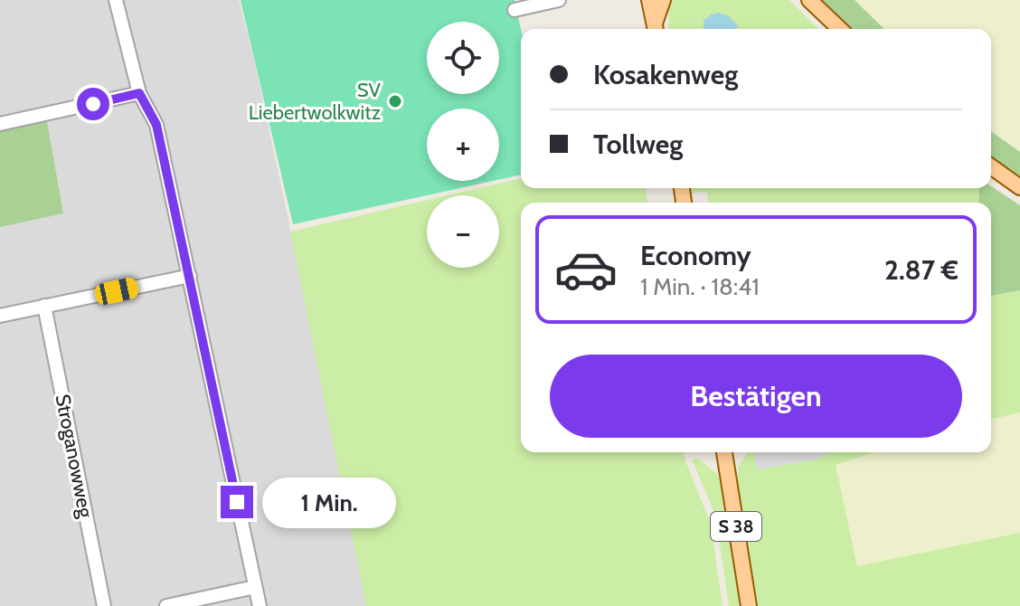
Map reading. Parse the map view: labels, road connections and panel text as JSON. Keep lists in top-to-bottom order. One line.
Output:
{"streets":{"main road":["S 38"],"street":["Stroganowweg"]},"places":["SV Liebertwolkwitz"],"page":{"map_buttons":["+","−"],"banner":["Kosakenweg","Tollweg"],"list":[{"name":"Economy","note":"1 Min. · 18:41","value":"2.87 €"}],"buttons":"Bestätigen","bubble":"1 Min."}}
